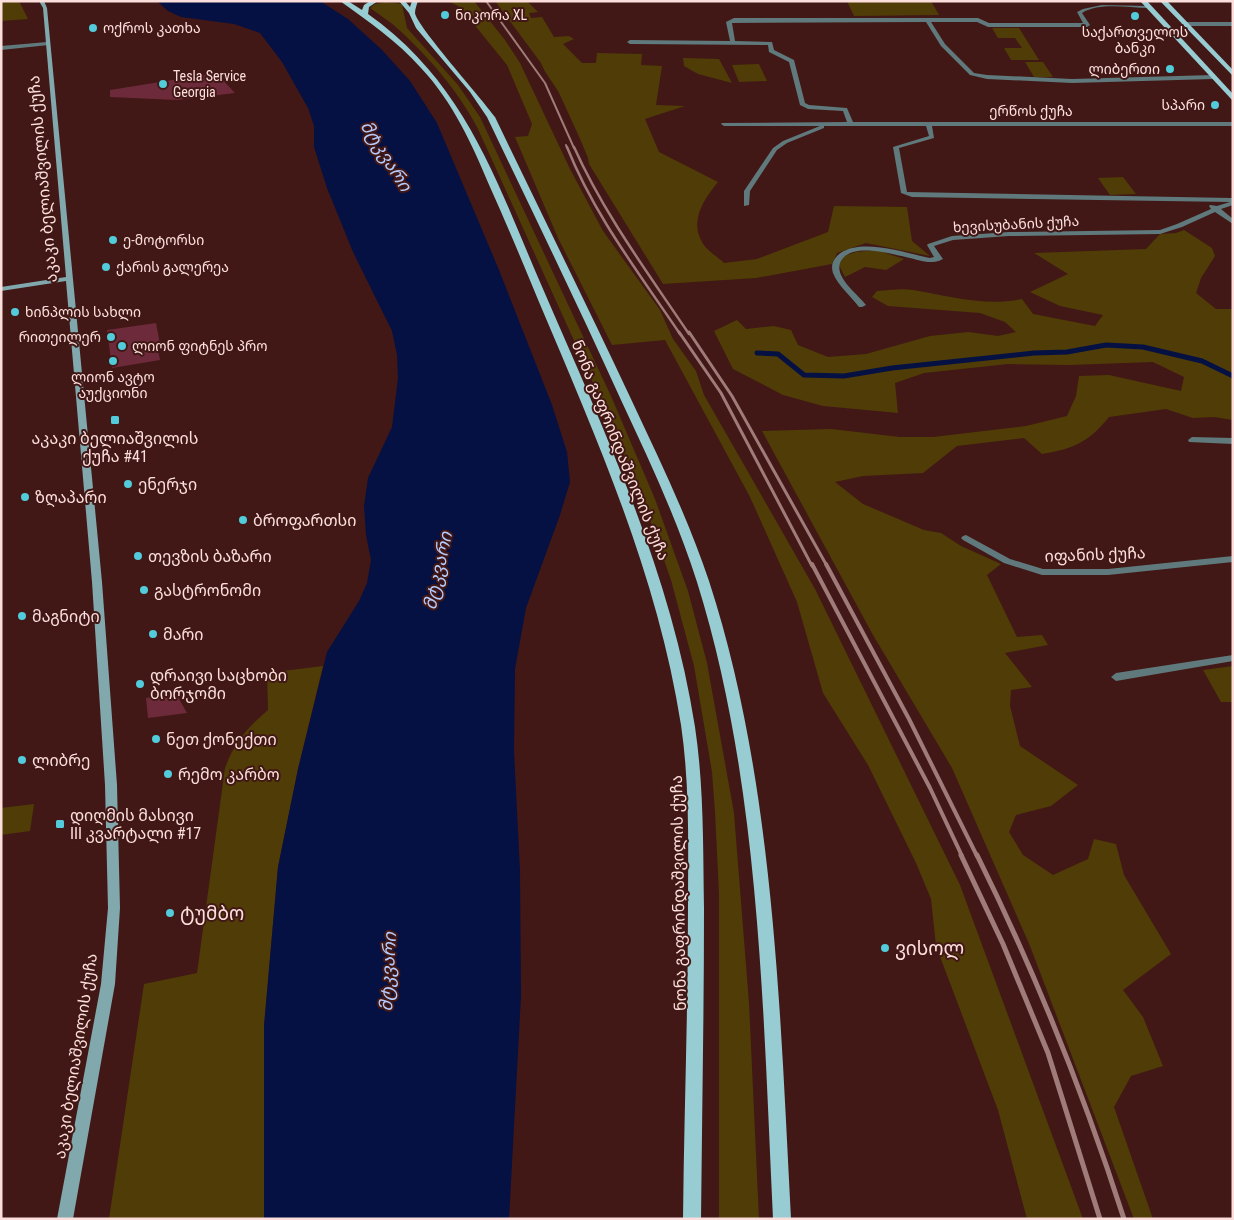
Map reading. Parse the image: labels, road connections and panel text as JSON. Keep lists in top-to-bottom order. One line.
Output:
{"streets":{"main road":["აკაკი ბელიაშვილის ქუჩა","ნონა გაფრინდაშვილის ქუჩა"],"street":["ერწოს ქუჩა","ხევისუბანის ქუჩა","იფანის ქუჩა"]},"crossings":[["ერწოს ქუჩა","ხევისუბანის ქუჩა"]],"water":["მტკვარი"],"places":{"other":["ნიკორა XL","საქართველოს ბანკი","ოქროს კათხა","ლიბერთი","Tesla Service Georgia","სპარი","ე-მოტორსი","ქარის გალერეა","ხინპლის სახლი","რითეილერ","ლიონ ფიტნეს პრო","ლიონ ავტო აუქციონი","ენერჯი","ზღაპარი","ბროფართსი","თევზის ბაზარი","გასტრონომი","მაგნიტი","მარი","დრაივი საცხობი ბორჯომი","ნეთ ქონექთი","ლიბრე","რემო კარბო","ტუმბო","ვისოლ"],"transit":["აკაკი ბელიაშვილის ქუჩა #41","დიღმის მასივი III კვარტალი #17"]}}
